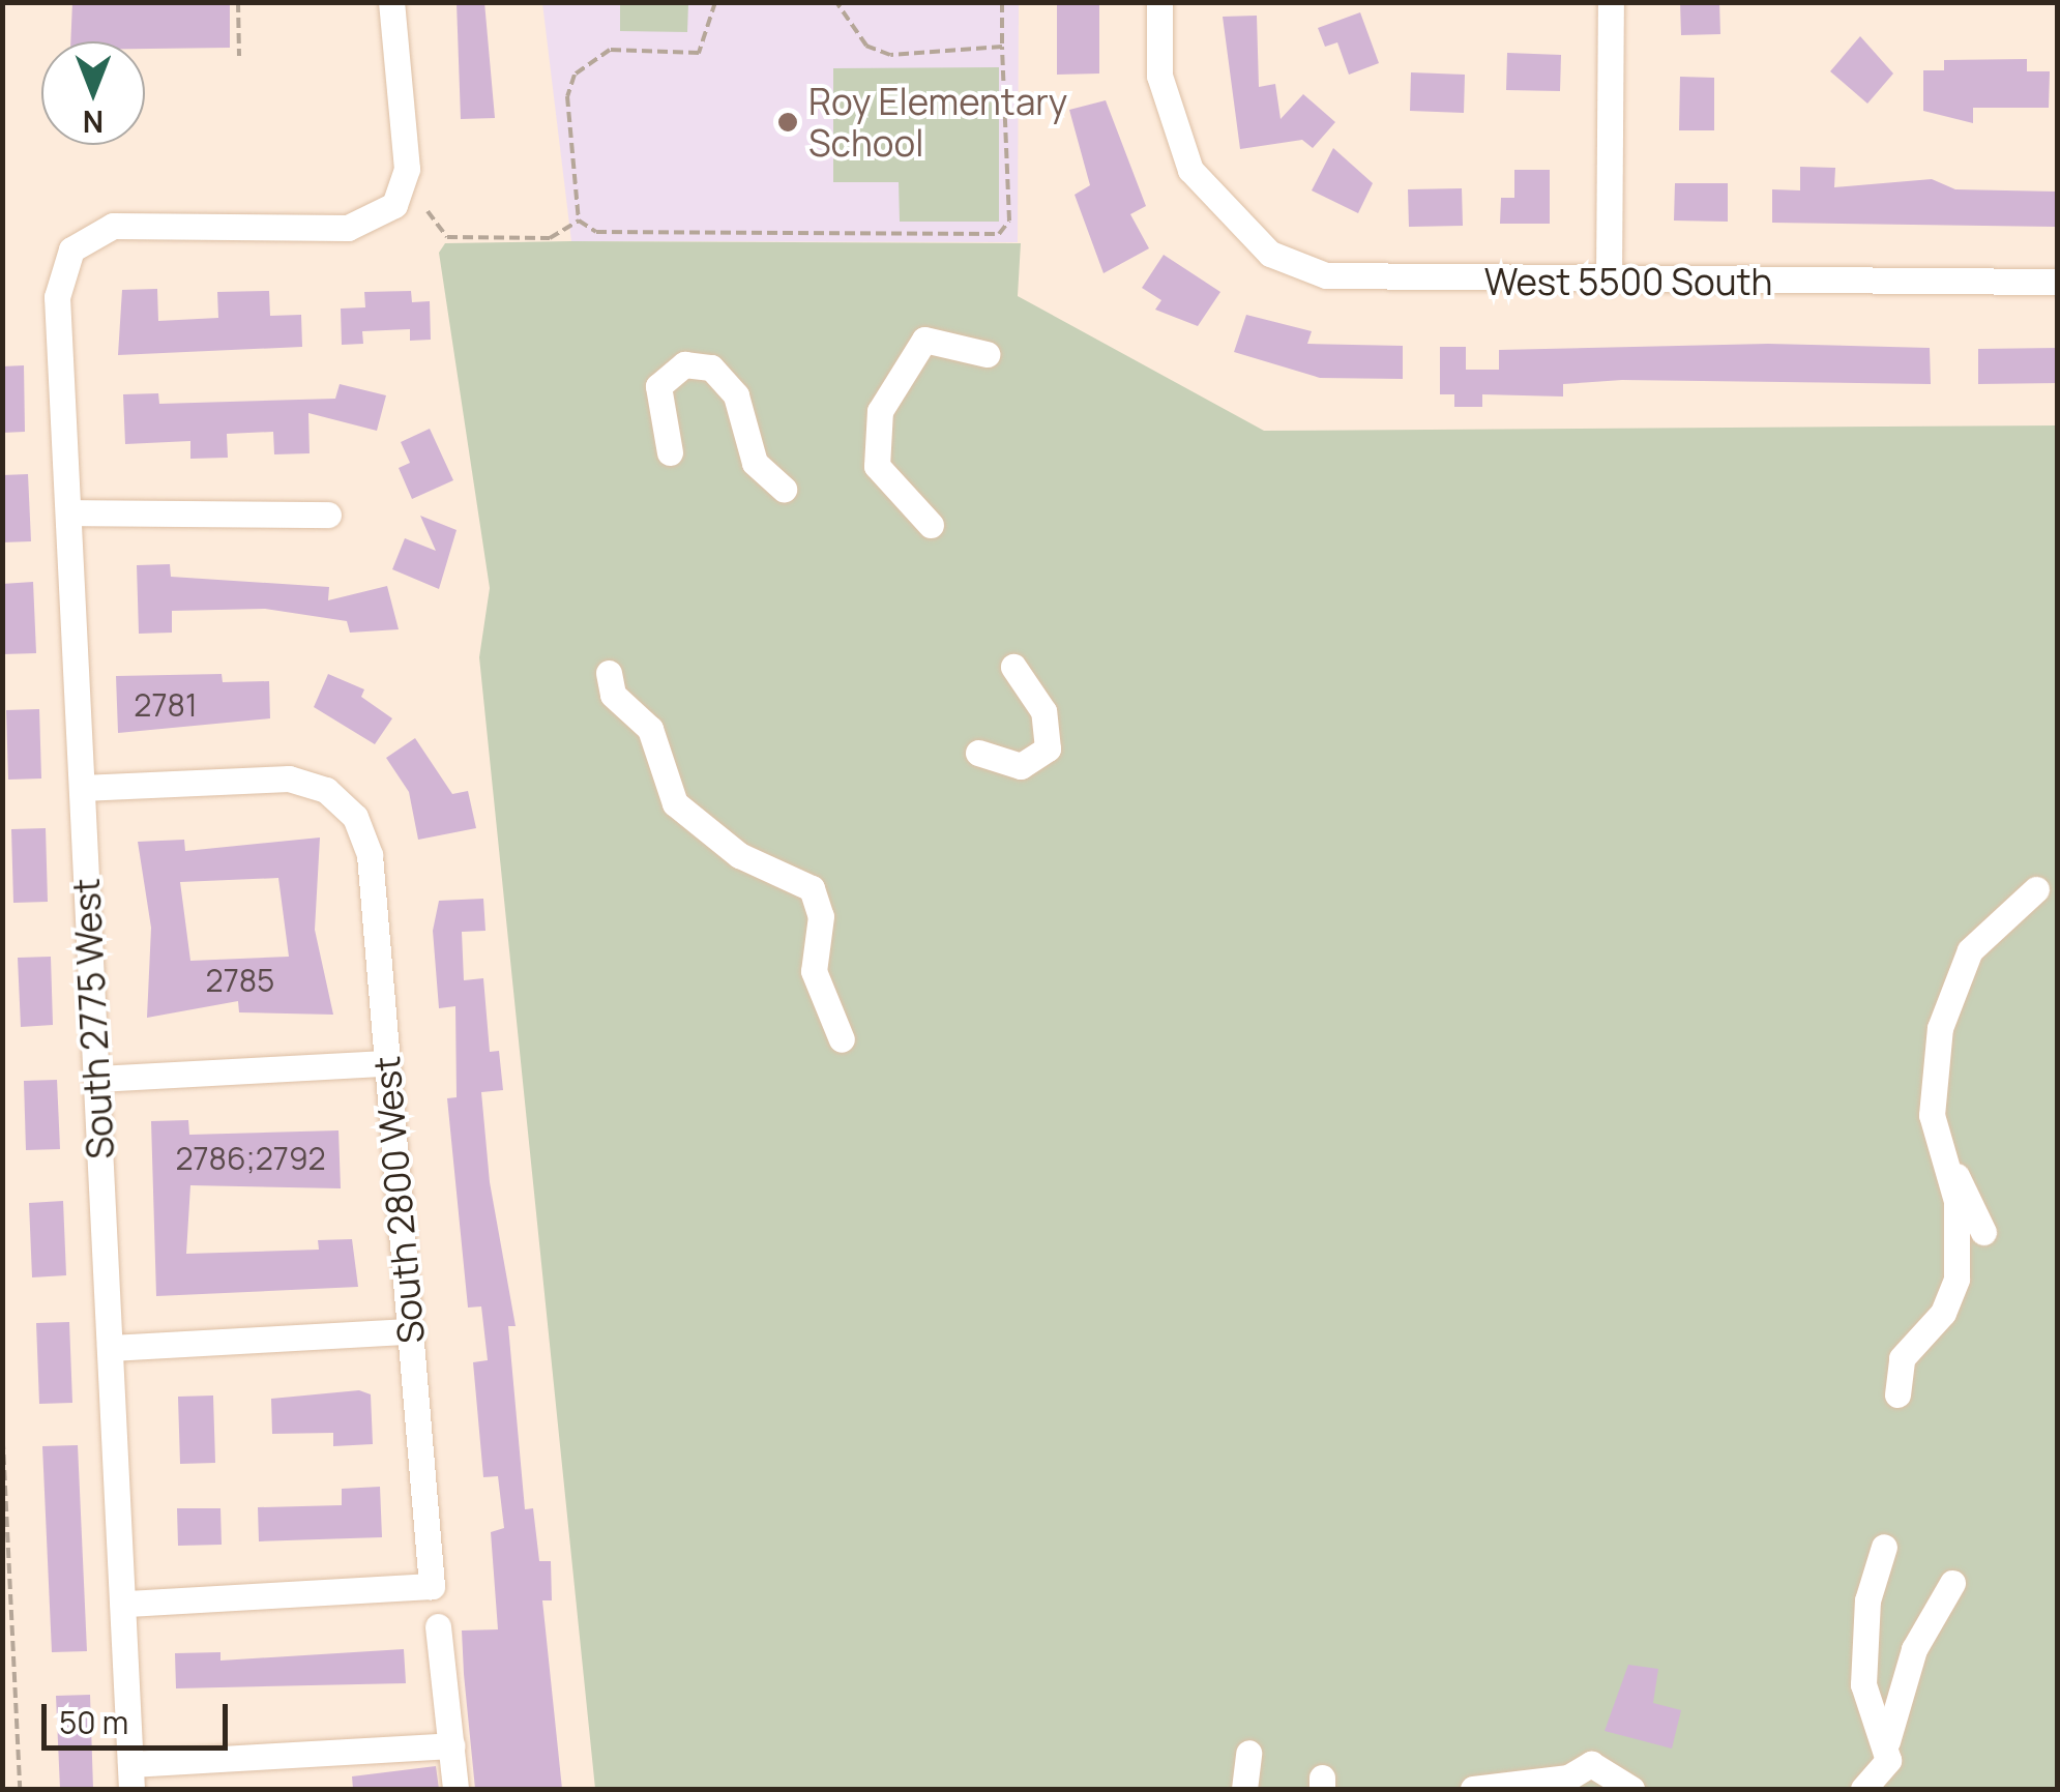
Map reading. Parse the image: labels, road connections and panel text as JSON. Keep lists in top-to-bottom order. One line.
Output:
{"streets":{"street":["West 5500 South","South 2775 West","South 2800 West"]},"crossings":[["South 2775 West","South 2800 West"]],"places":["Roy Elementary School"],"house_numbers":["2781","2785","2786;2792"],"scale_bar":"50 m","north":"bottom"}
